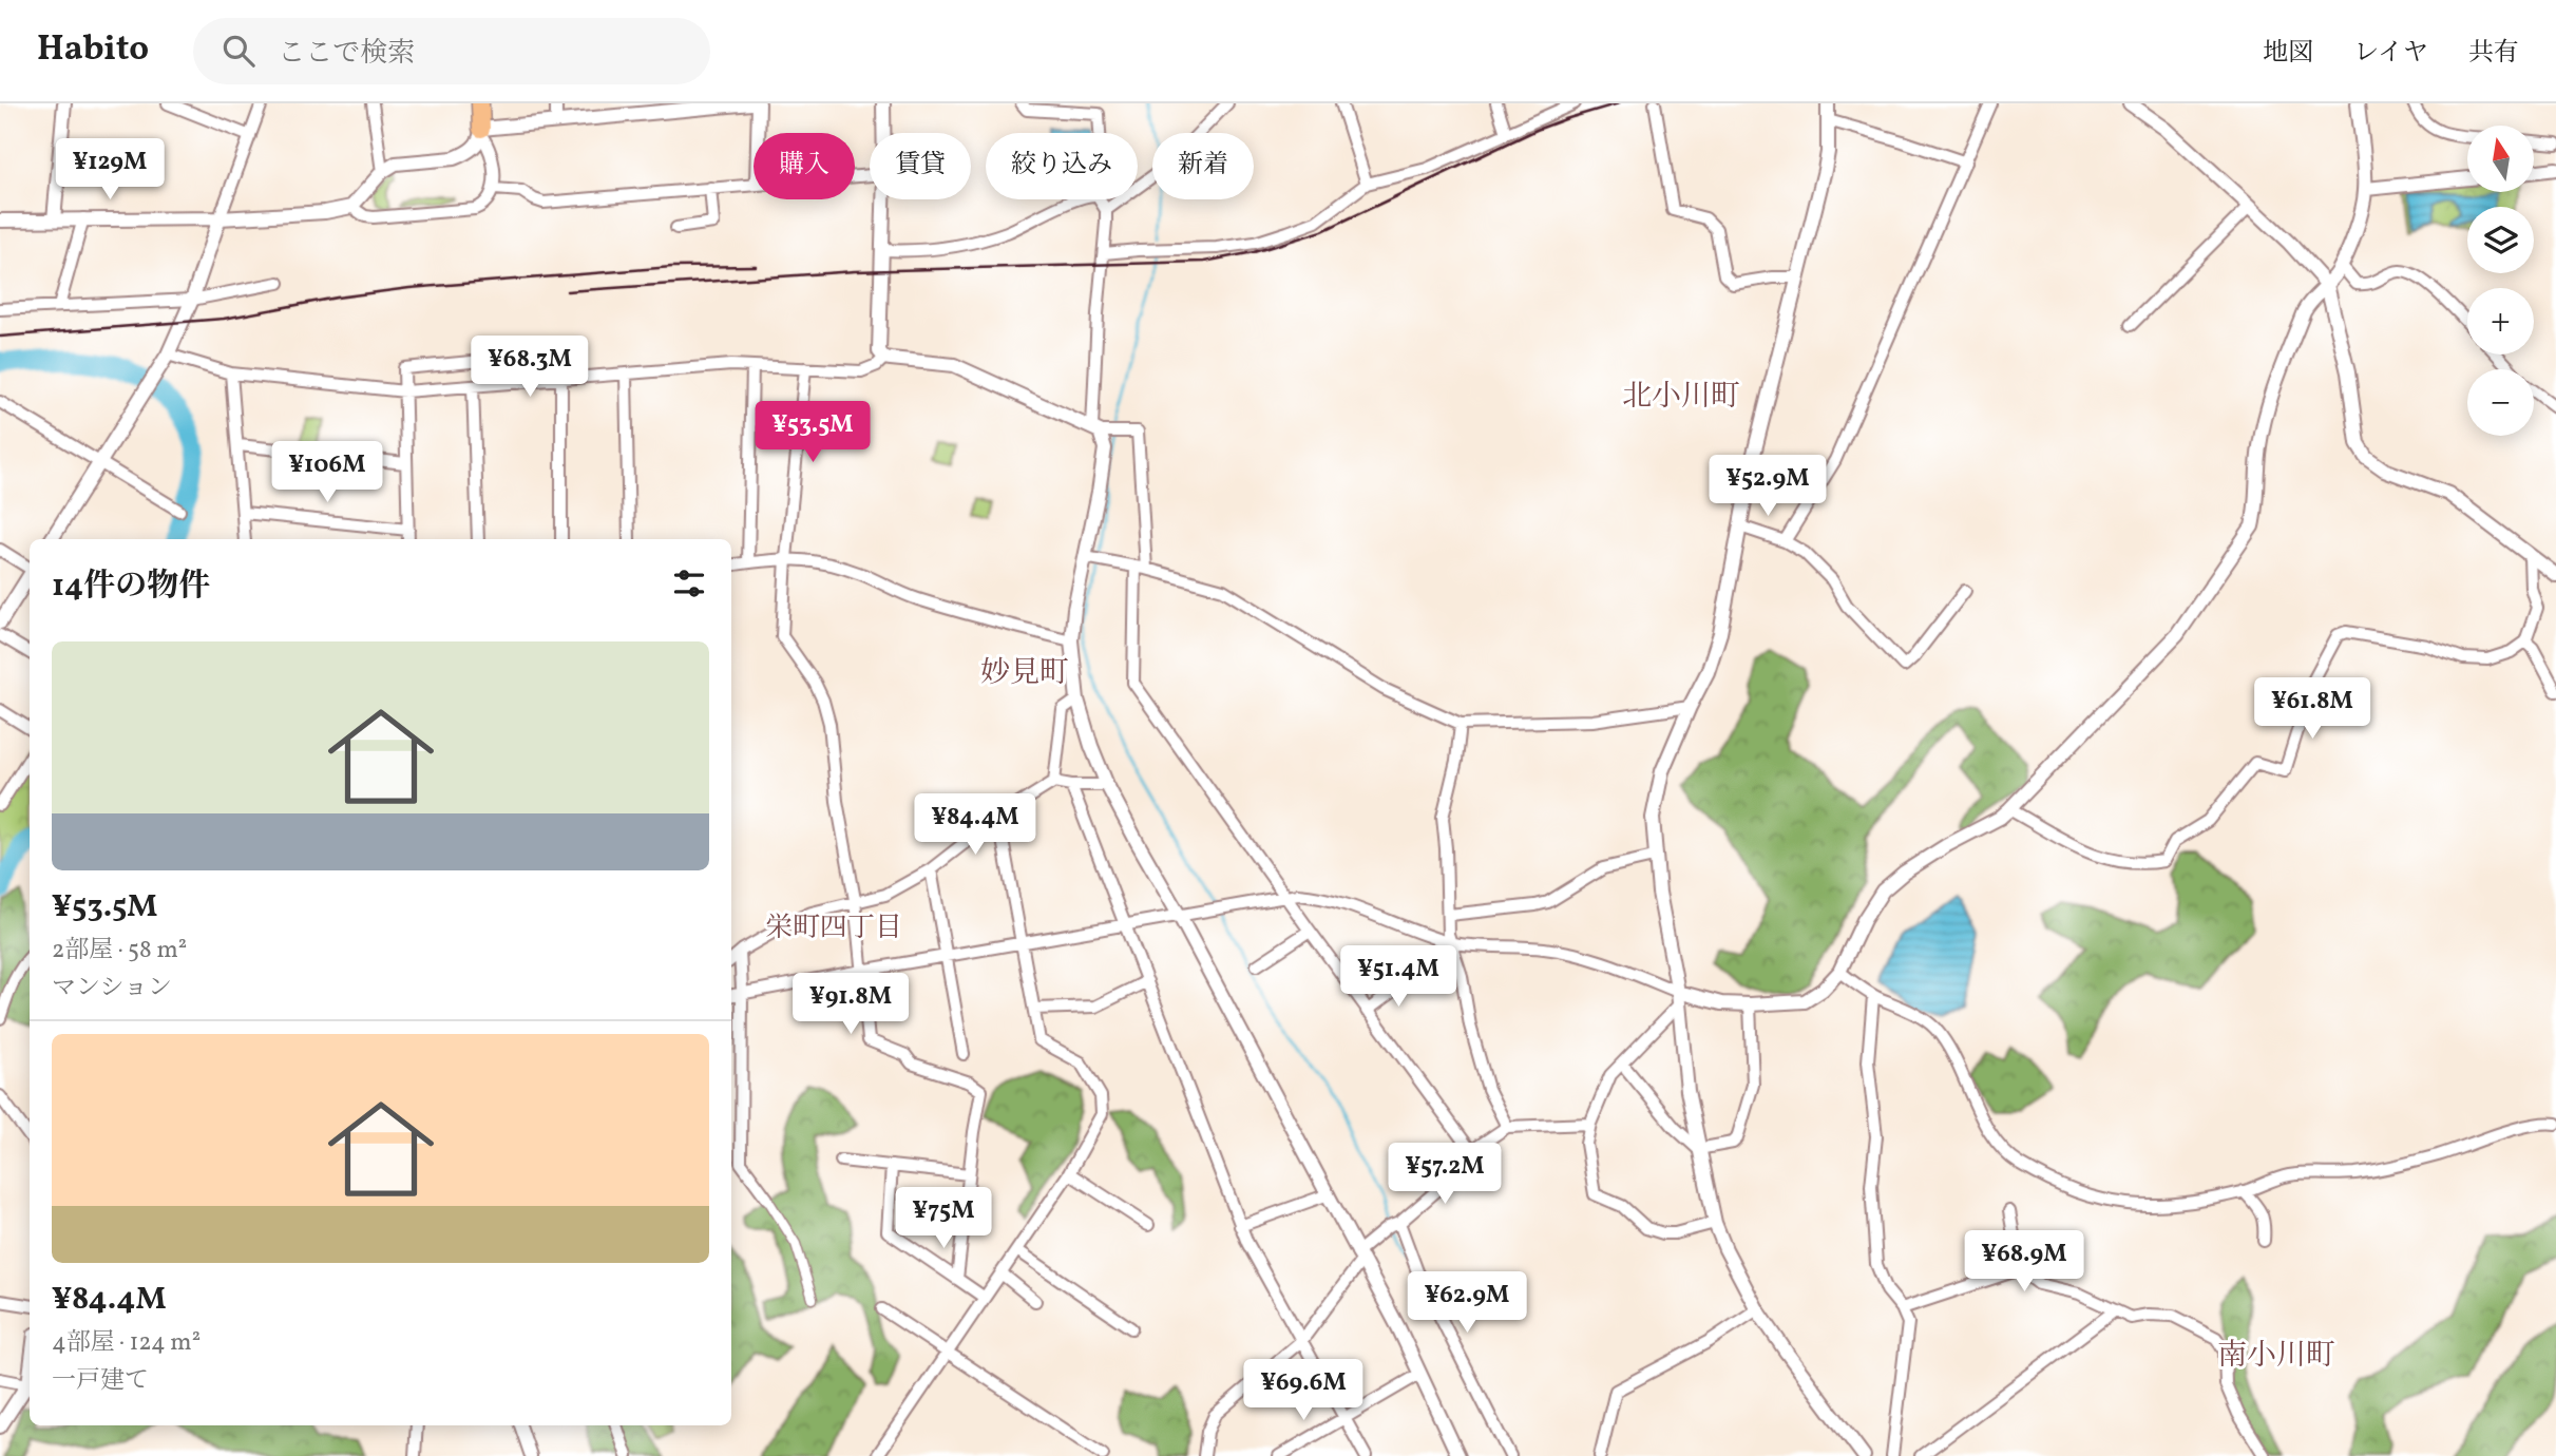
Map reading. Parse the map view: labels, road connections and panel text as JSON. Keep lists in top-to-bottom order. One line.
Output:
{"districts":["北小川町","妙見町","栄町四丁目","南小川町"],"north":"top","page":{"header":"Habito","search":"ここで検索","nav":["地図","レイヤ","共有"],"map_buttons":["+","−"],"chip":["購入","賃貸","絞り込み","新着"],"price":["¥129M","¥68.3M","¥53.5M","¥106M","¥52.9M","¥61.8M","¥84.4M","¥51.4M","¥91.8M","¥57.2M","¥75M","¥68.9M","¥62.9M","¥69.6M"],"heading":"14件の物件","list":[{"name":"¥53.5M","note":"2部屋 · 58 m² · マンション"},{"name":"¥84.4M","note":"4部屋 · 124 m² · 一戸建て"}]}}
